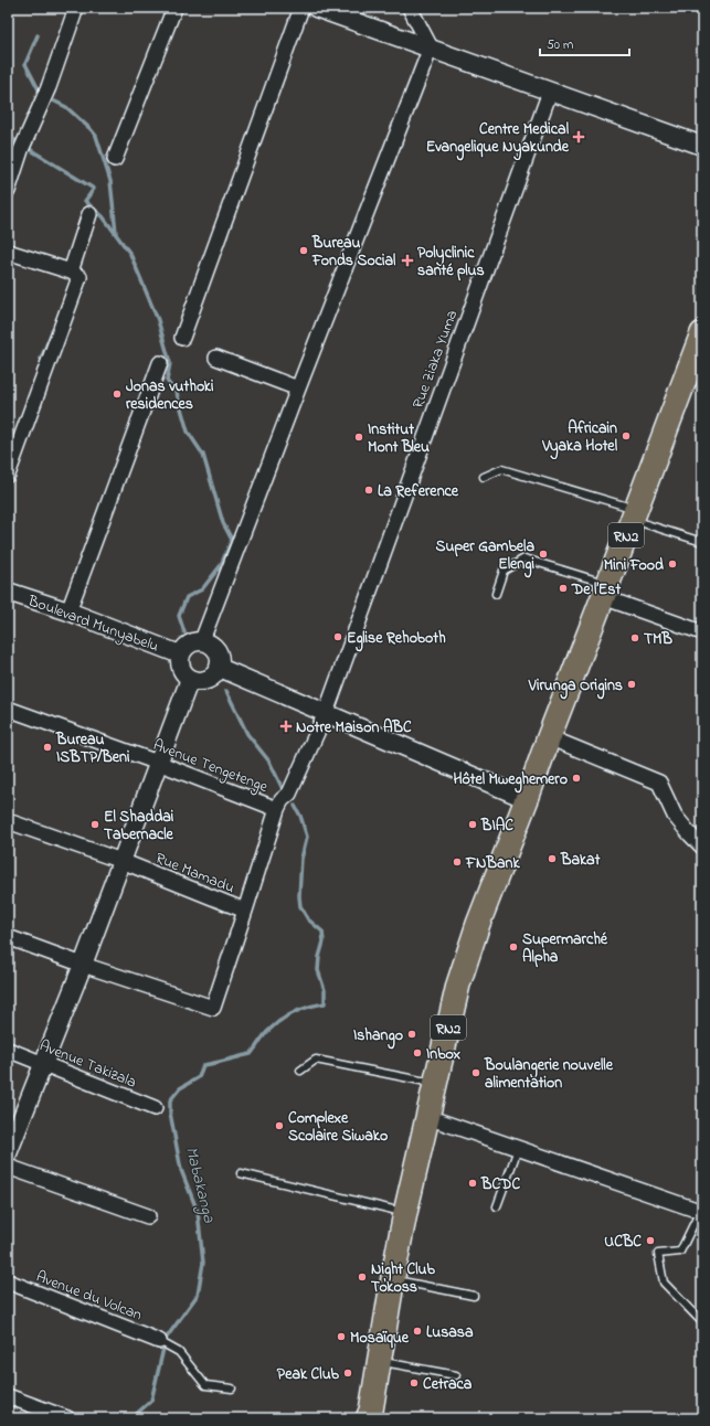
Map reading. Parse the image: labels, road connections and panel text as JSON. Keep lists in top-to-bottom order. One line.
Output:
{"streets":{"highway":["RN2"],"street":["Rue Ziaka Yuma","Boulevard Munyabelu","Avenue Tengetenge","Rue Mamadu","Avenue Takizala","Avenue du Volcan"]},"crossings":[["Rue Ziaka Yuma","Avenue Tengetenge"],["Rue Ziaka Yuma","Rue Mamadu"]],"water":["Mabakanga"],"places":{"health":["Centre Medical Evangelique Nyakunde","Polyclinic santé plus","Notre Maison ABC"],"other":["Bureau Fonds Social","Jonas vuthoki residences","Africain Vyaka Hotel","Institut Mont Bleu","La Reference","Super Gambela Elengi","Mini Food","De l’Est","Eglise Rehoboth","TMB","Virunga Origins","Bureau ISBTP/Beni","Hôtel Mweghemero","El Shaddai Tabernacle","BIAC","Bakat","FNBank","Supermarché Alpha","Ishango","Inbox","Boulangerie nouvelle alimentation","Complexe Scolaire Siwako","BCDC","UCBC","Night Club Tokoss","Lusasa","Mosaïque","Peak Club","Cetraca"]},"scale_bar":"50 m"}
